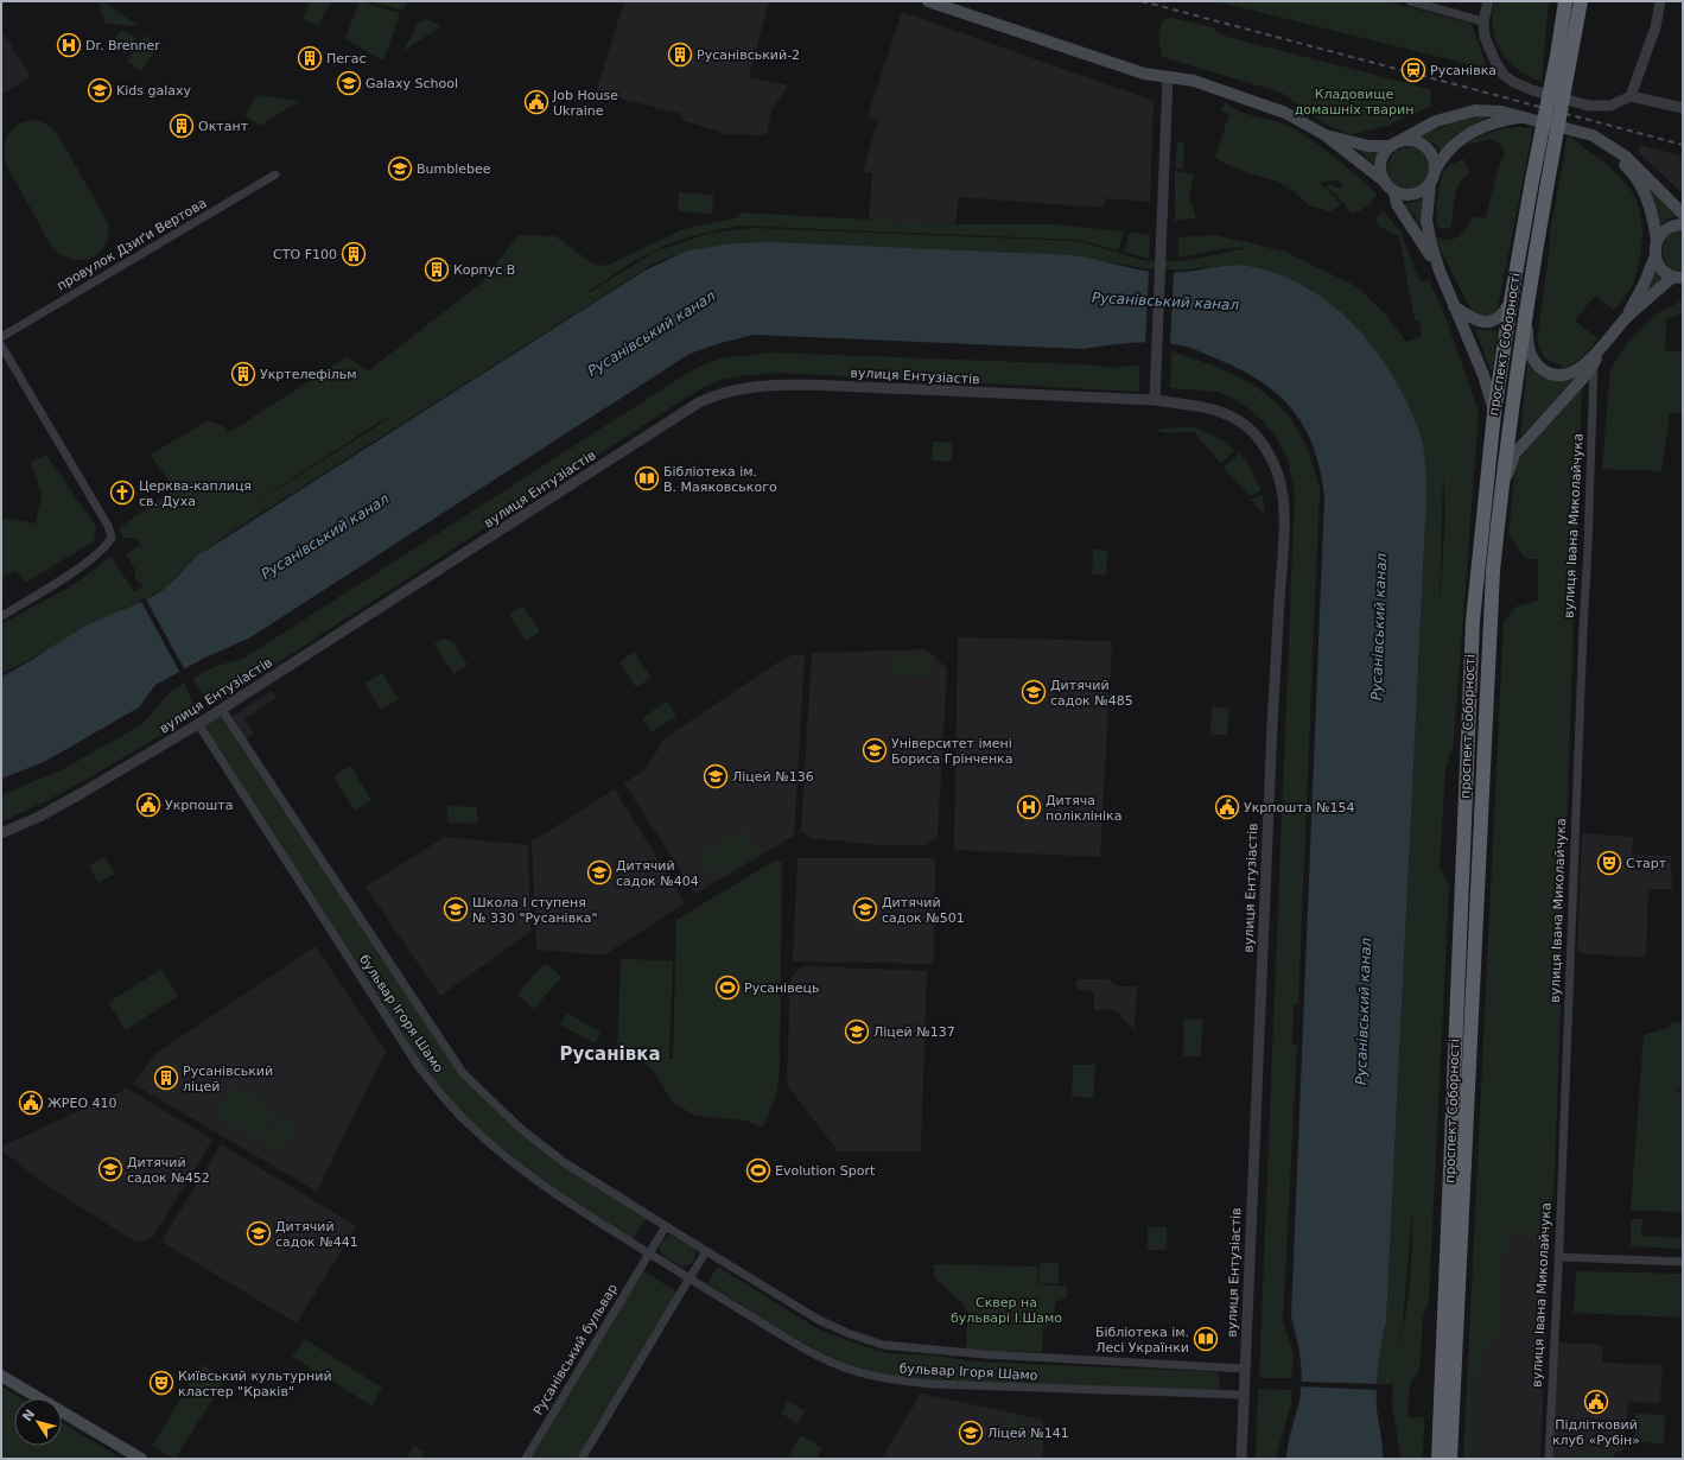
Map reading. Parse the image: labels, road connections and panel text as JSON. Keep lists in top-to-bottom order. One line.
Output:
{"streets":{"highway":["проспект Соборності"],"main road":["вулиця Івана Миколайчука"],"street":["провулок Дзиґи Вертова","вулиця Ентузіастів","бульвар Ігоря Шамо","Русанівський бульвар"]},"crossings":[["проспект Соборності","вулиця Івана Миколайчука"],["вулиця Ентузіастів","бульвар Ігоря Шамо"],["бульвар Ігоря Шамо","Русанівський бульвар"]],"districts":["Русанівка"],"water":["Русанівський канал"],"parks":["Кладовище домашніх тварин","Сквер на бульварі І.Шамо"],"places":{"hospital":["Dr. Brenner","Дитяча поліклініка"],"building":["Русанівський-2","Пегас","Октант","СТО F100","Корпус В","Укртелефільм","Русанівський ліцей"],"station":["Русанівка"],"school or university":["Galaxy School","Kids galaxy","Bumblebee","Дитячий садок №485","Університет імені Бориса Грінченка","Ліцей №136","Дитячий садок №404","Школа І ступеня № 330 \"Русанівка\"","Дитячий садок №501","Ліцей №137","Дитячий садок №452","Дитячий садок №441","Ліцей №141"],"public building":["Job House Ukraine","Укрпошта","Укрпошта №154","ЖРЕО 410","Підлітковий клуб «Рубін»"],"library":["Бібліотека ім. В. Маяковського","Бібліотека ім. Лесі Українки"],"church":["Церква-каплиця св. Духа"],"theatre":["Старт","Київський культурний кластер \"Краків\""],"sports":["Русанівець","Evolution Sport"]},"north":"top left"}
